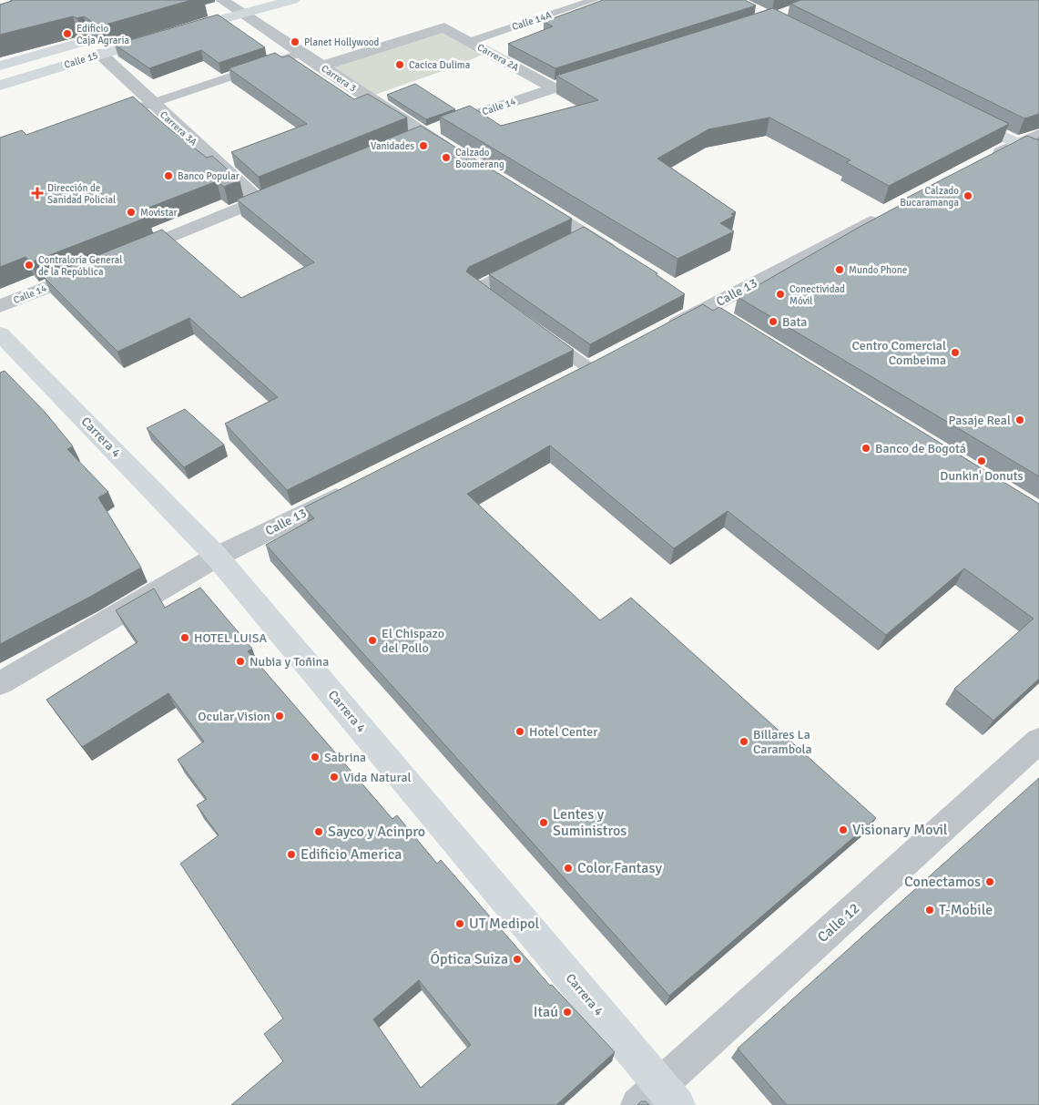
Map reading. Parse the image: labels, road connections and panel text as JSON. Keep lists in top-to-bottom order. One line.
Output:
{"streets":{"street":["Carrera 2A","Calle 15","Carrera 3","Calle 14","Carrera 3A","Calle 13","Carrera 4","Calle 12"],"lane":["Calle 14A"]},"crossings":[["Calle 14A","Carrera 2A"],["Carrera 2A","Carrera 3"],["Carrera 2A","Calle 14"],["Calle 15","Carrera 3"],["Calle 15","Carrera 3A"],["Carrera 3","Calle 14"],["Calle 13","Carrera 4"],["Carrera 4","Calle 12"]],"places":{"other":["Edificio Caja Agraria","Planet Hollywood","Cacica Dulima","Vanidades","Calzado Boomerang","Banco Popular","Calzado Bucaramanga","Movistar","Contraloría General de la República","Mundo Phone","Conectividad Móvil","Bata","Centro Comercial Combeima","Pasaje Real","Banco de Bogotá","Dunkin' Donuts","HOTEL LUISA","El Chispazo del Pollo","Nubia y Toñina","Ocular Vision","Hotel Center","Billares La Carambola","Sabrina","Vida Natural","Lentes y Suministros","Visionary Movil","Sayco y Acinpro","Edificio America","Color Fantasy","Conectamos","T-Mobile","UT Medipol","Óptica Suiza","Itaú"],"health":["Dirección de Sanidad Policial"]}}
